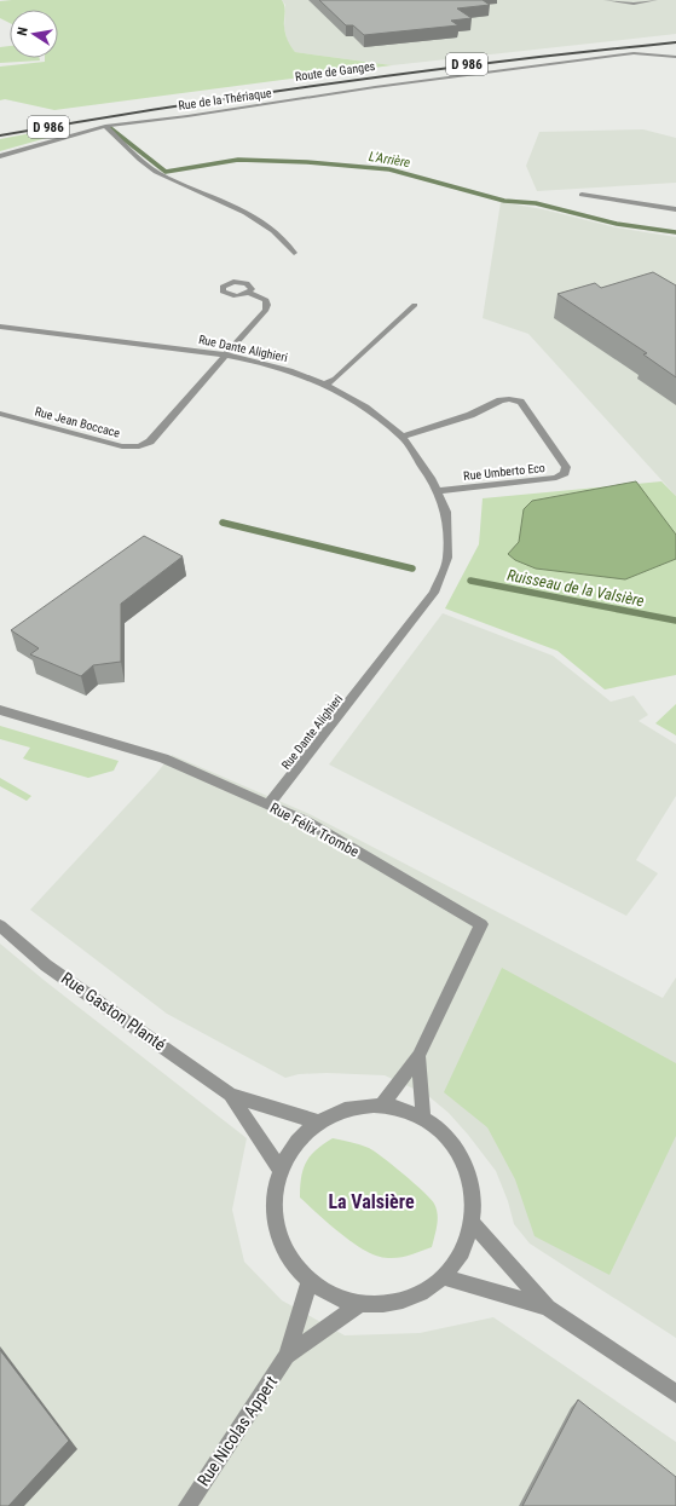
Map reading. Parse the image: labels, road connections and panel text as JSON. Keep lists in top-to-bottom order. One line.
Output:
{"streets":{"main road":["D 986","Route de Ganges"],"street":["Rue de la Thériaque","Rue Dante Alighieri","Rue Jean Boccace","Rue Umberto Eco","Rue Félix Trombe","Rue Gaston Planté","Rue Nicolas Appert"]},"crossings":[["Rue Dante Alighieri","Rue Jean Boccace"],["Rue Dante Alighieri","Rue Umberto Eco"],["Rue Dante Alighieri","Rue Félix Trombe"]],"districts":["La Valsière"],"water":["L'Arrière","Ruisseau de la Valsière"],"north":"left"}
